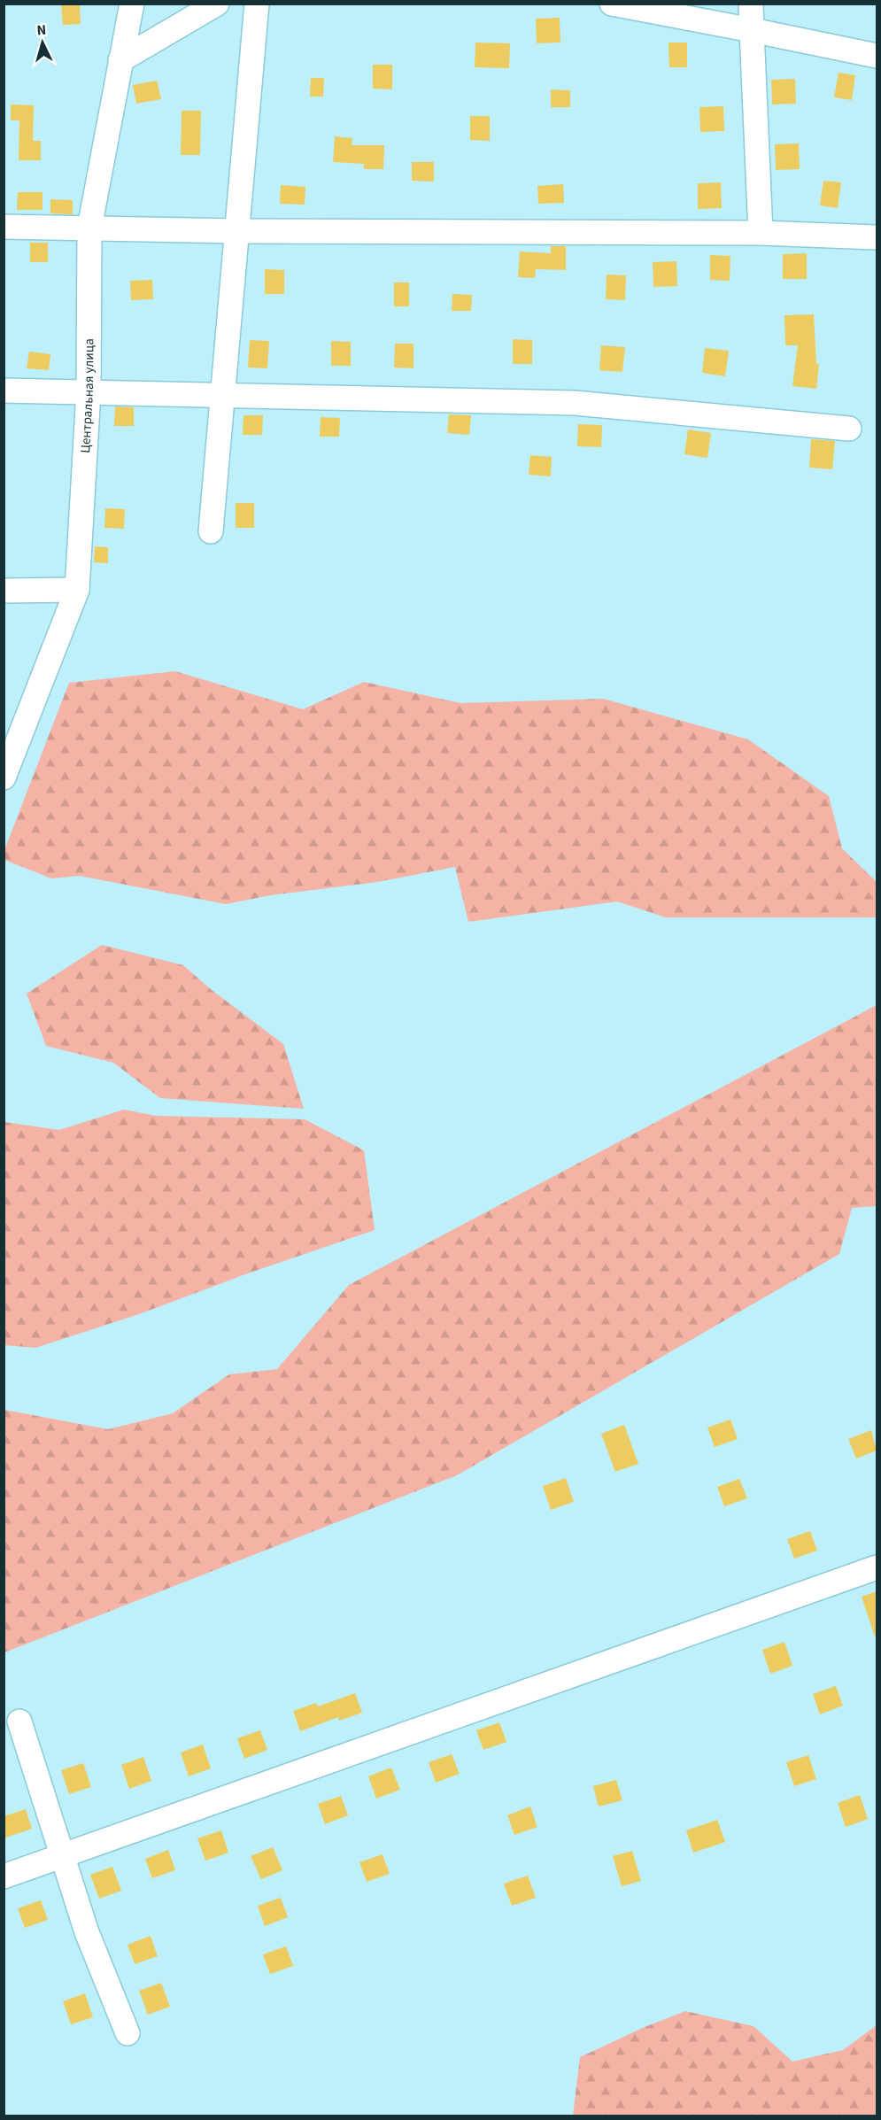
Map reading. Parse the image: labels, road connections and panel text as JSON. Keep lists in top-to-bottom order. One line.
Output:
{"streets":{"street":["Центральная улица"]},"north":"top"}
